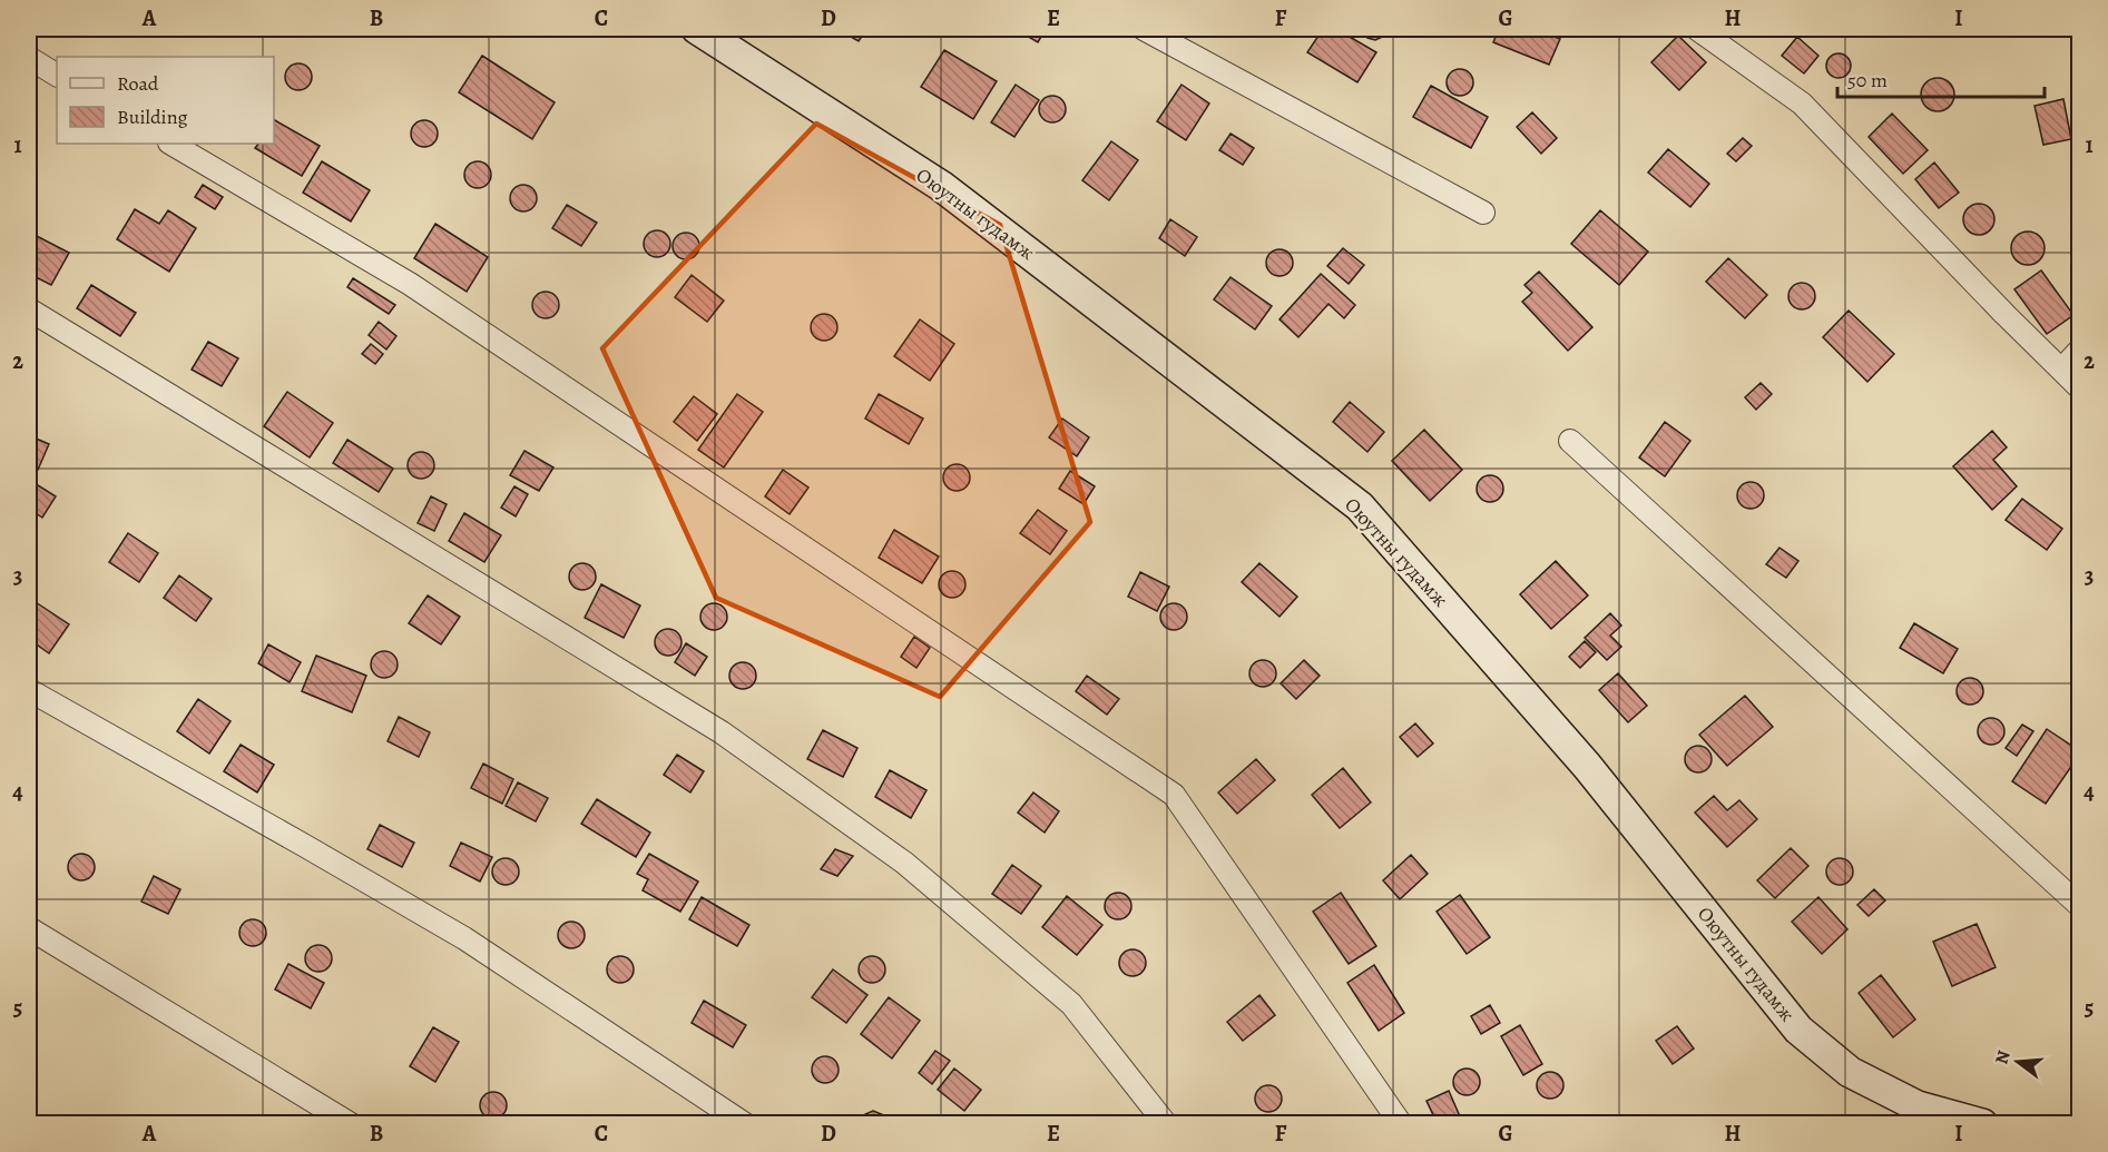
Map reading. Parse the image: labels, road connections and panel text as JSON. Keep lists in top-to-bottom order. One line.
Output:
{"streets":{"street":["Оюутны гудамж"]},"legend":["Road","Building"],"scale_bar":"50 m","north":"left","grid":{"columns":["A","B","C","D","E","F","G","H","I"],"rows":["1","2","3","4","5"]}}
